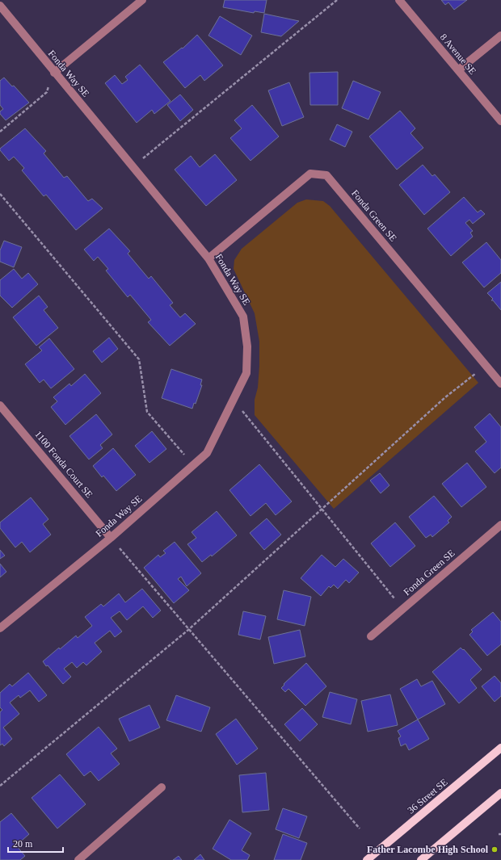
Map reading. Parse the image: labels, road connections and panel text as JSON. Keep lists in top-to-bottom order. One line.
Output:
{"streets":{"main road":["36 Street SE"],"street":["8 Avenue SE","Fonda Way SE","Fonda Green SE","1100 Fonda Court SE"]},"crossings":[["Fonda Way SE","Fonda Green SE"],["Fonda Way SE","1100 Fonda Court SE"]],"places":["Father Lacombe High School"],"scale_bar":"20 m"}
